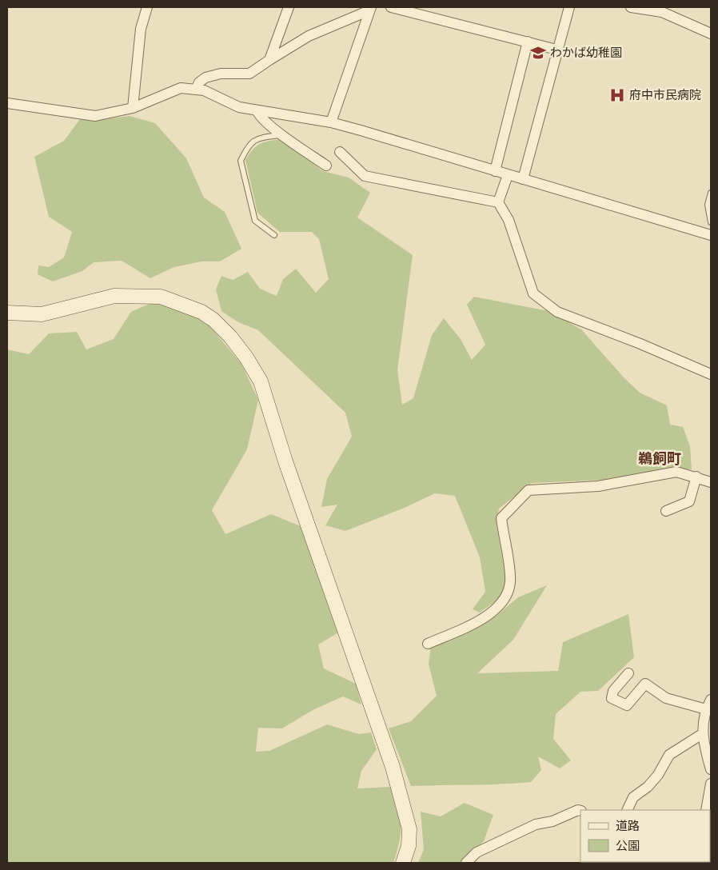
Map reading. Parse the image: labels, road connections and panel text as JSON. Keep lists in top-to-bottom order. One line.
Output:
{"districts":["鵜飼町"],"places":{"school or university":["わかば幼稚園"],"hospital":["府中市民病院"]},"legend":["道路","公園"]}
